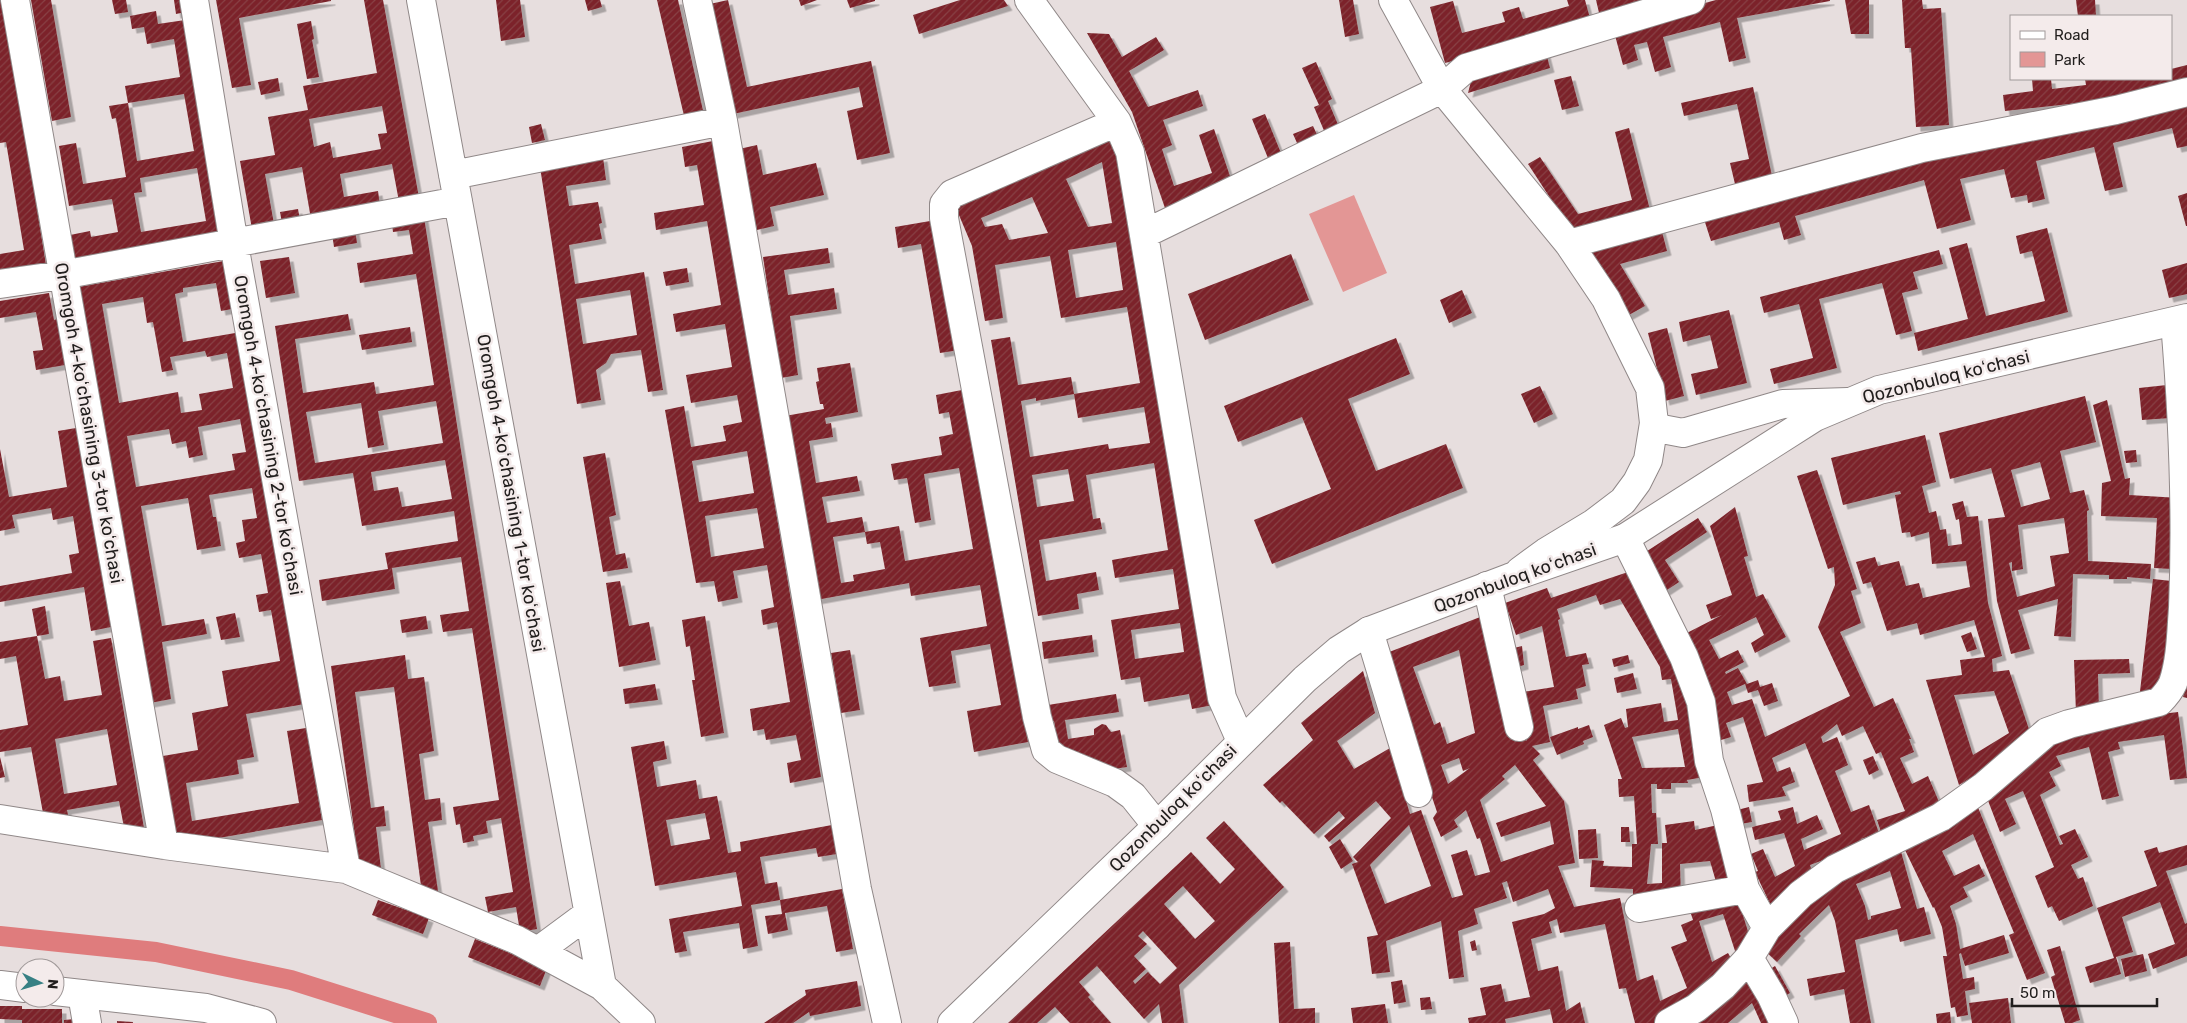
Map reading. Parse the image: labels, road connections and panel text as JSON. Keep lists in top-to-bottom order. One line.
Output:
{"streets":{"street":["Qozonbuloq koʻchasi","Oromgoh 4-koʻchasining 3-tor koʻchasi","Oromgoh 4-koʻchasining 2-tor koʻchasi","Oromgoh 4-koʻchasining 1-tor koʻchasi"]},"legend":["Road","Park"],"scale_bar":"50 m","north":"right"}
